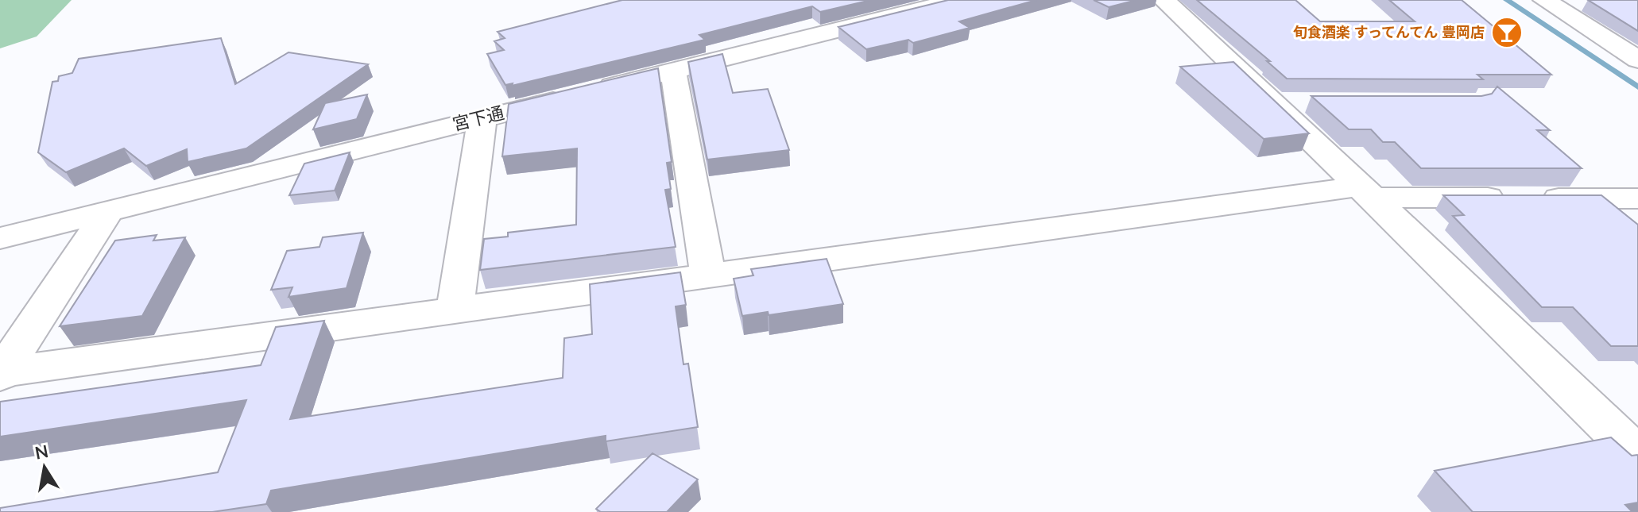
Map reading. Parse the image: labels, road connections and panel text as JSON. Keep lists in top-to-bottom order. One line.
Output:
{"streets":{"street":["宮下通"]},"places":{"bar":["旬食酒楽 すってんてん 豊岡店"]},"north":"top"}
